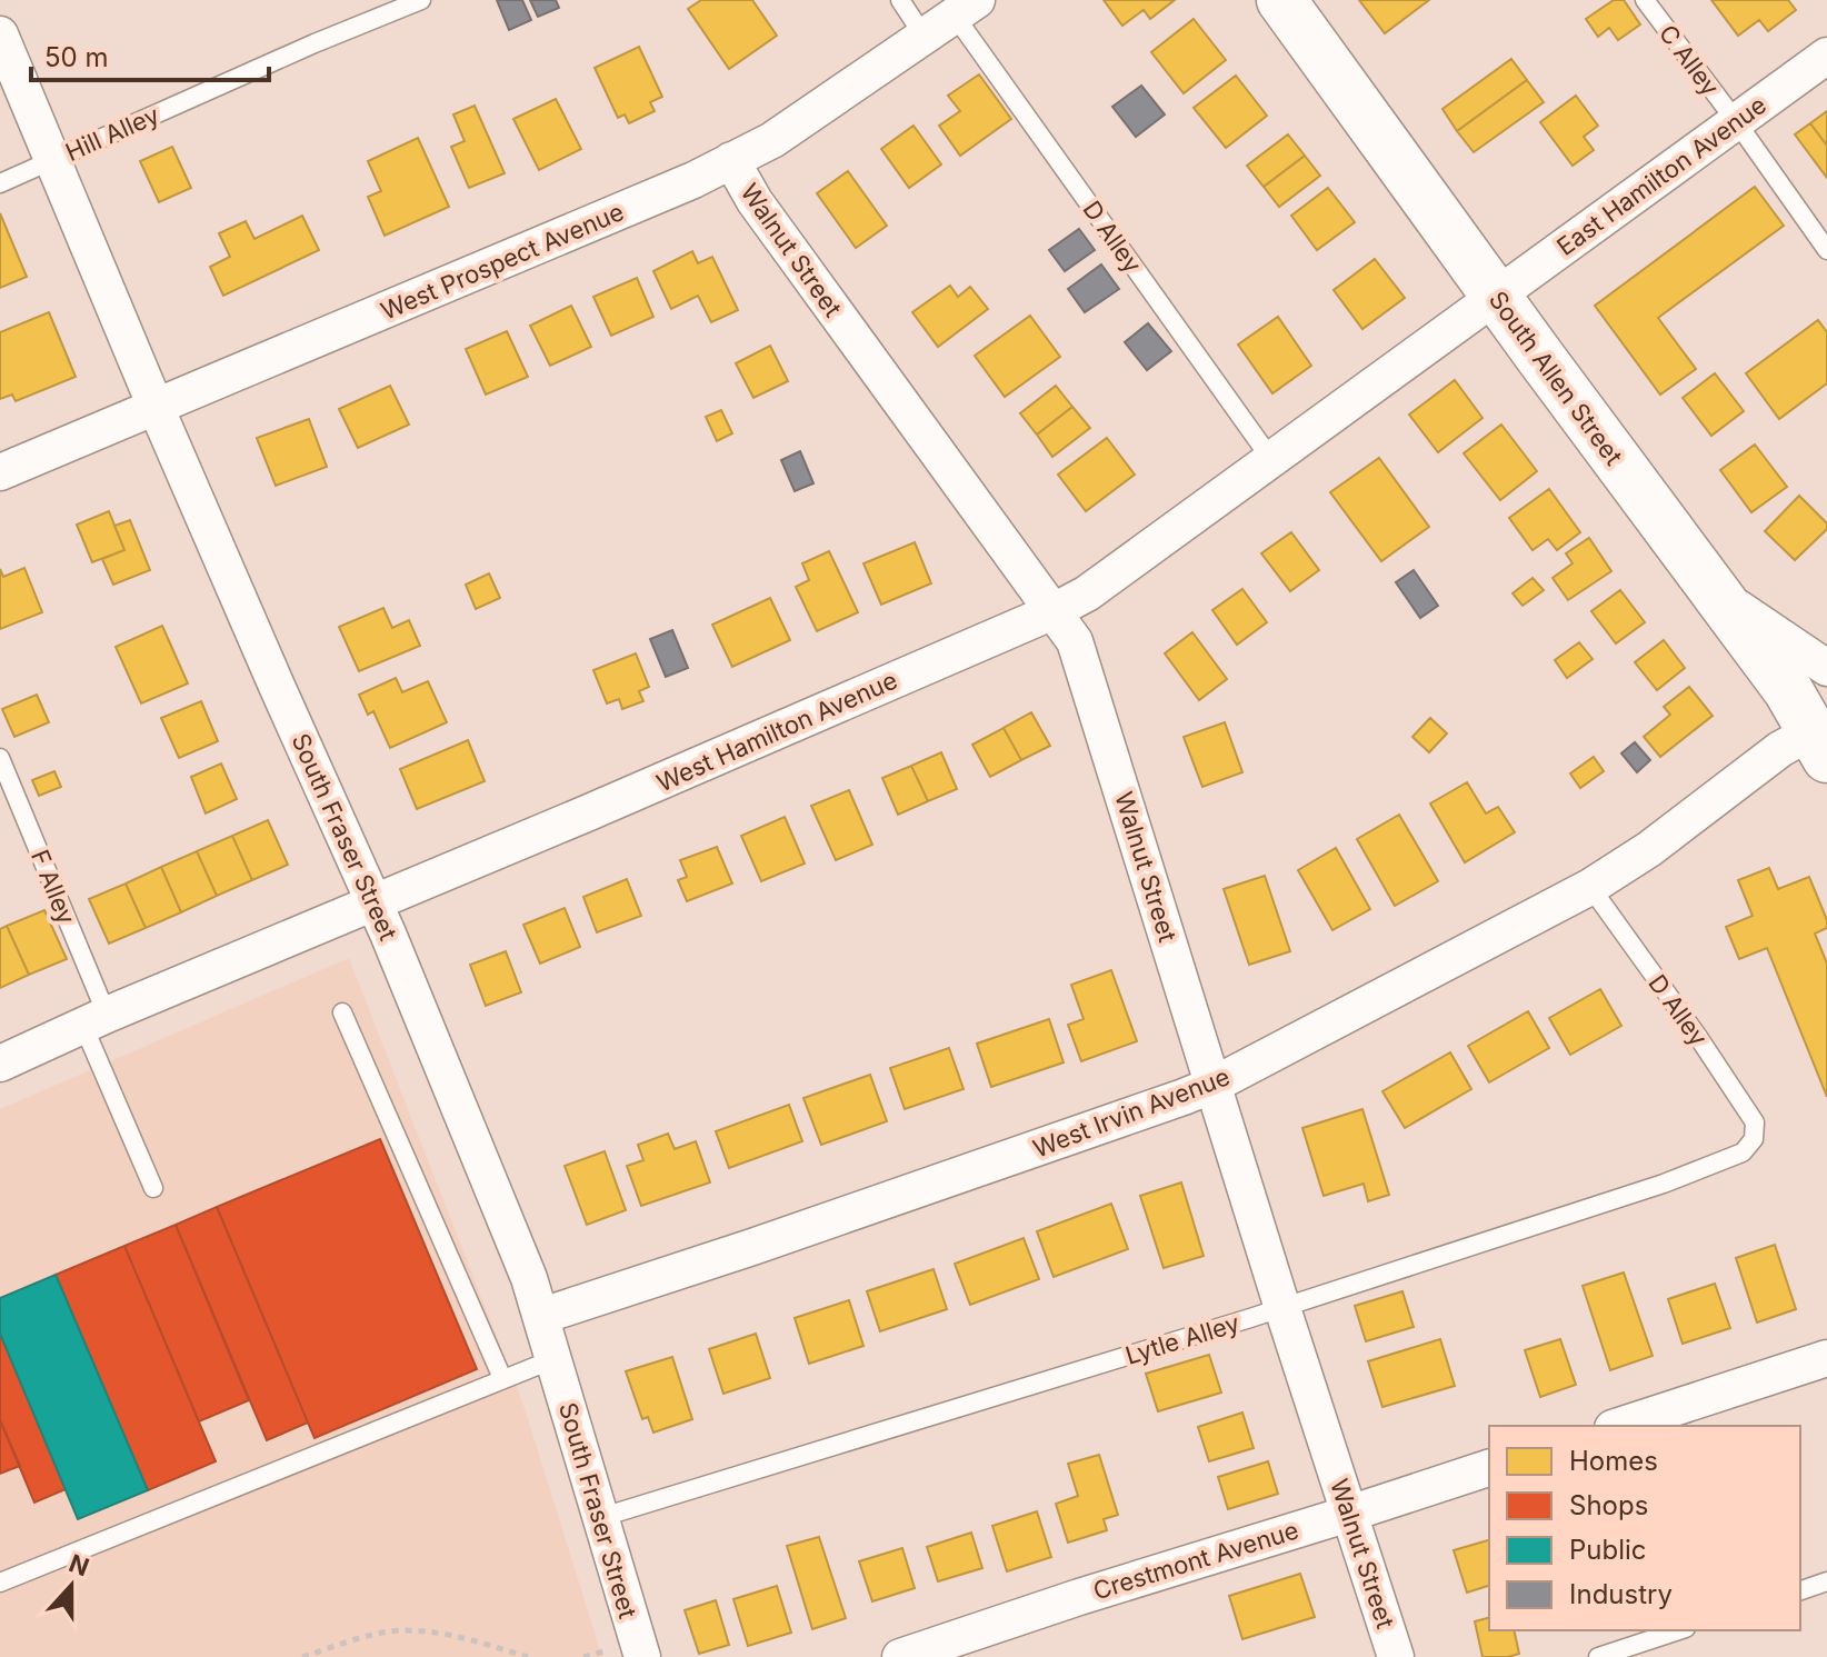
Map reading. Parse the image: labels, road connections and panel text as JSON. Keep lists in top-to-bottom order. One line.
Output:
{"streets":{"street":["East Hamilton Avenue","Walnut Street","West Prospect Avenue","South Allen Street","West Hamilton Avenue","South Fraser Street","West Irvin Avenue","Crestmont Avenue"],"lane":["C Alley","Hill Alley","D Alley","F Alley","Lytle Alley"]},"crossings":[["C Alley","East Hamilton Avenue"],["Hill Alley","South Fraser Street"],["East Hamilton Avenue","South Allen Street"],["East Hamilton Avenue","West Hamilton Avenue"],["D Alley","West Prospect Avenue"],["D Alley","West Hamilton Avenue"],["D Alley","West Irvin Avenue"],["D Alley","Lytle Alley"],["Walnut Street","West Prospect Avenue"],["Walnut Street","West Hamilton Avenue"],["Walnut Street","West Irvin Avenue"],["Walnut Street","Lytle Alley"],["Walnut Street","Crestmont Avenue"],["West Prospect Avenue","South Fraser Street"],["South Allen Street","West Hamilton Avenue"],["South Allen Street","West Irvin Avenue"],["West Hamilton Avenue","South Fraser Street"],["West Hamilton Avenue","F Alley"],["South Fraser Street","West Irvin Avenue"],["South Fraser Street","Lytle Alley"]],"legend":["Homes","Shops","Public","Industry"],"scale_bar":"50 m","north":"top"}
